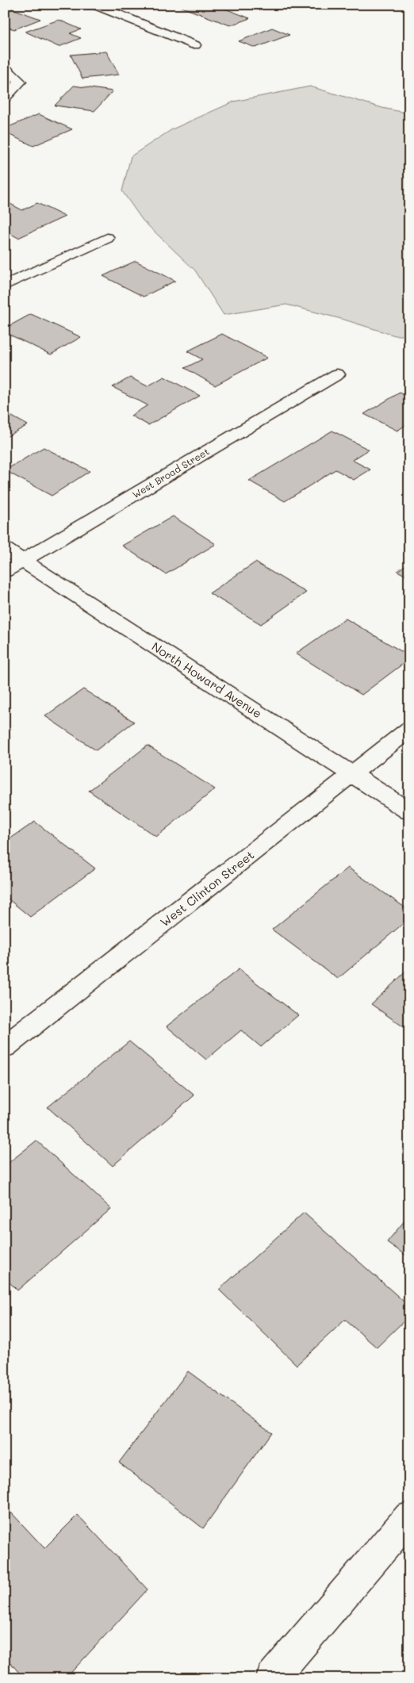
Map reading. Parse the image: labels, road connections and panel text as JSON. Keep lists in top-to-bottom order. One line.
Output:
{"streets":{"street":["West Broad Street","North Howard Avenue","West Clinton Street"]},"crossings":[["West Broad Street","North Howard Avenue"],["North Howard Avenue","West Clinton Street"]]}
